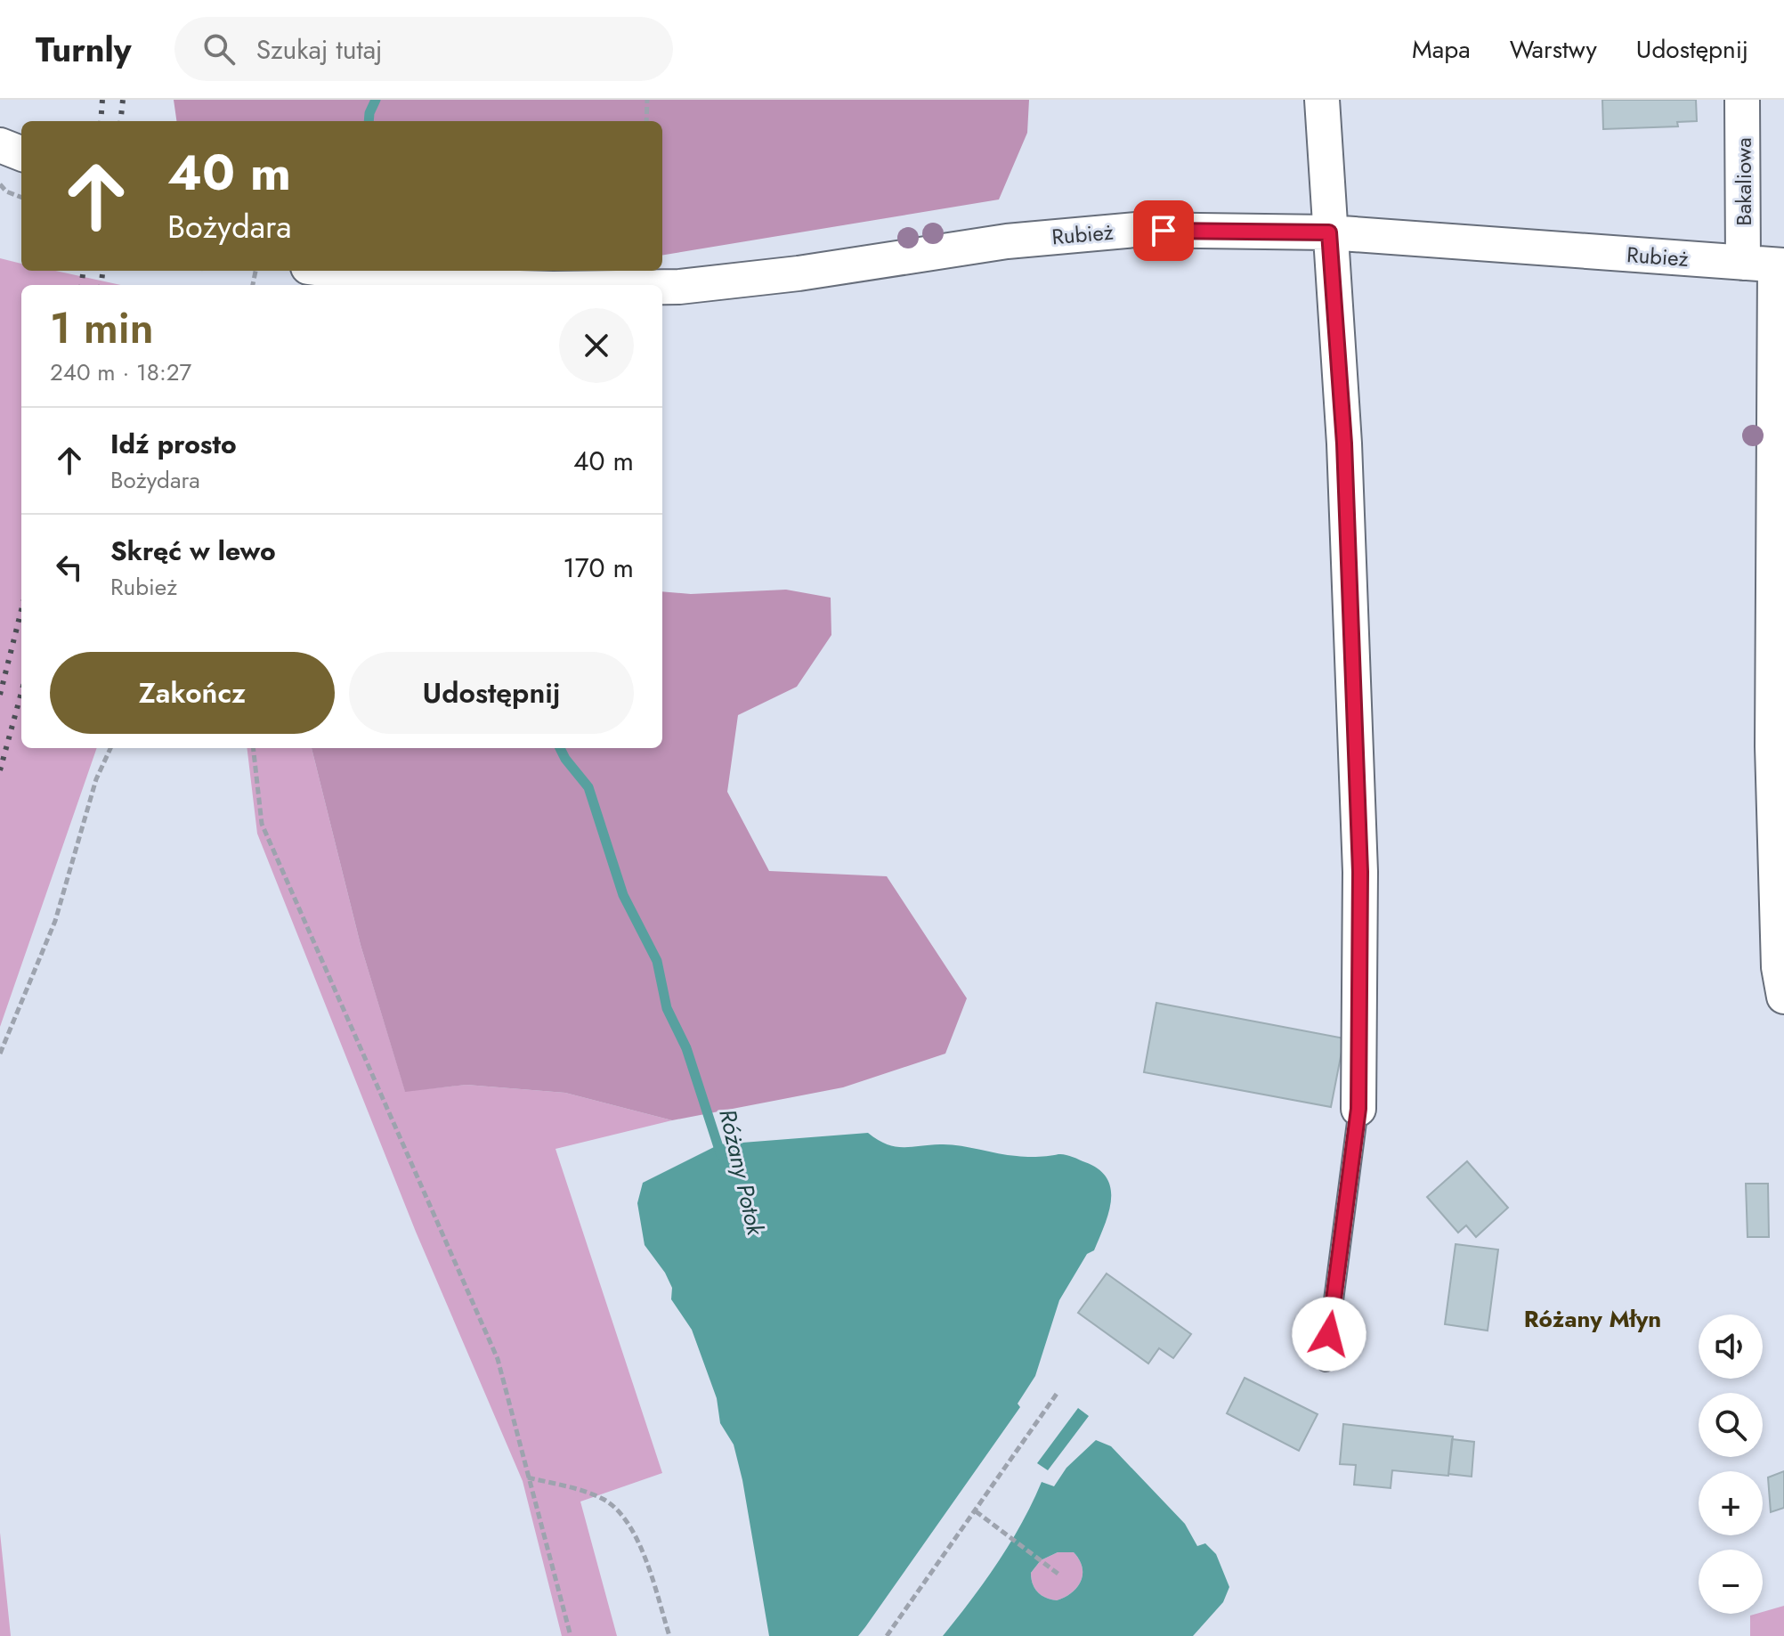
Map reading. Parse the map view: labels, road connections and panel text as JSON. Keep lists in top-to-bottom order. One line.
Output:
{"streets":{"street":["Bakaliowa","Rubież"]},"crossings":[["Bakaliowa","Rubież"]],"districts":["Różany Młyn"],"water":["Różany Potok"],"page":{"header":"Turnly","search":"Szukaj tutaj","nav":["Mapa","Warstwy","Udostępnij"],"turn":["40 m","Bożydara"],"heading":["1 min","240 m · 18:27"],"list":[{"name":"Idź prosto","note":"Bożydara","value":"40 m"},{"name":"Skręć w lewo","note":"Rubież","value":"170 m"}],"buttons":["Zakończ","Udostępnij"],"map_buttons":["+","−"]}}
